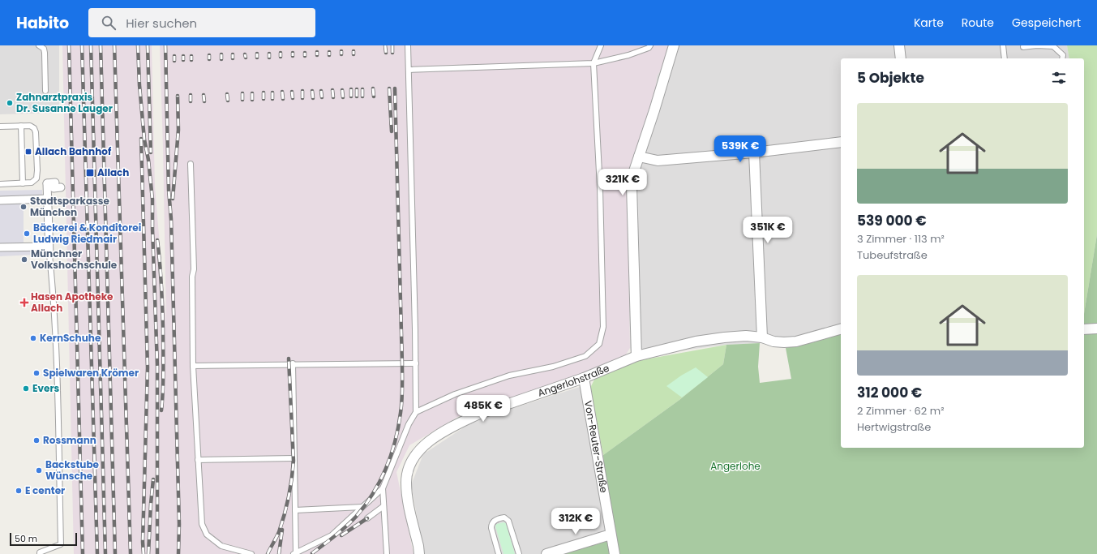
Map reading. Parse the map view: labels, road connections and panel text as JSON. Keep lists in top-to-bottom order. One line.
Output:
{"streets":{"street":["Angerlohstraße","Von-Reuter-Straße"]},"crossings":[["Angerlohstraße","Von-Reuter-Straße"]],"parks":["Angerlohe"],"places":{"other":["Zahnarztpraxis Dr. Susanne Lauger","Stadtsparkasse München","Bäckerei & Konditorei Ludwig Riedmair","Münchner Volkshochschule","KernSchuhe","Spielwaren Krömer","Evers","Rossmann","Backstube Wünsche","E center"],"transit":["Allach Bahnhof","Allach"],"health":["Hasen Apotheke Allach"]},"scale_bar":"50 m","page":{"header":"Habito","search":"Hier suchen","nav":["Karte","Route","Gespeichert"],"heading":"5 Objekte","list":[{"name":"539 000 €","note":"3 Zimmer · 113 m² · Tubeufstraße"},{"name":"312 000 €","note":"2 Zimmer · 62 m² · Hertwigstraße"}],"price":["539K €","321K €","351K €","485K €","312K €"],"scale":"50 m"}}
